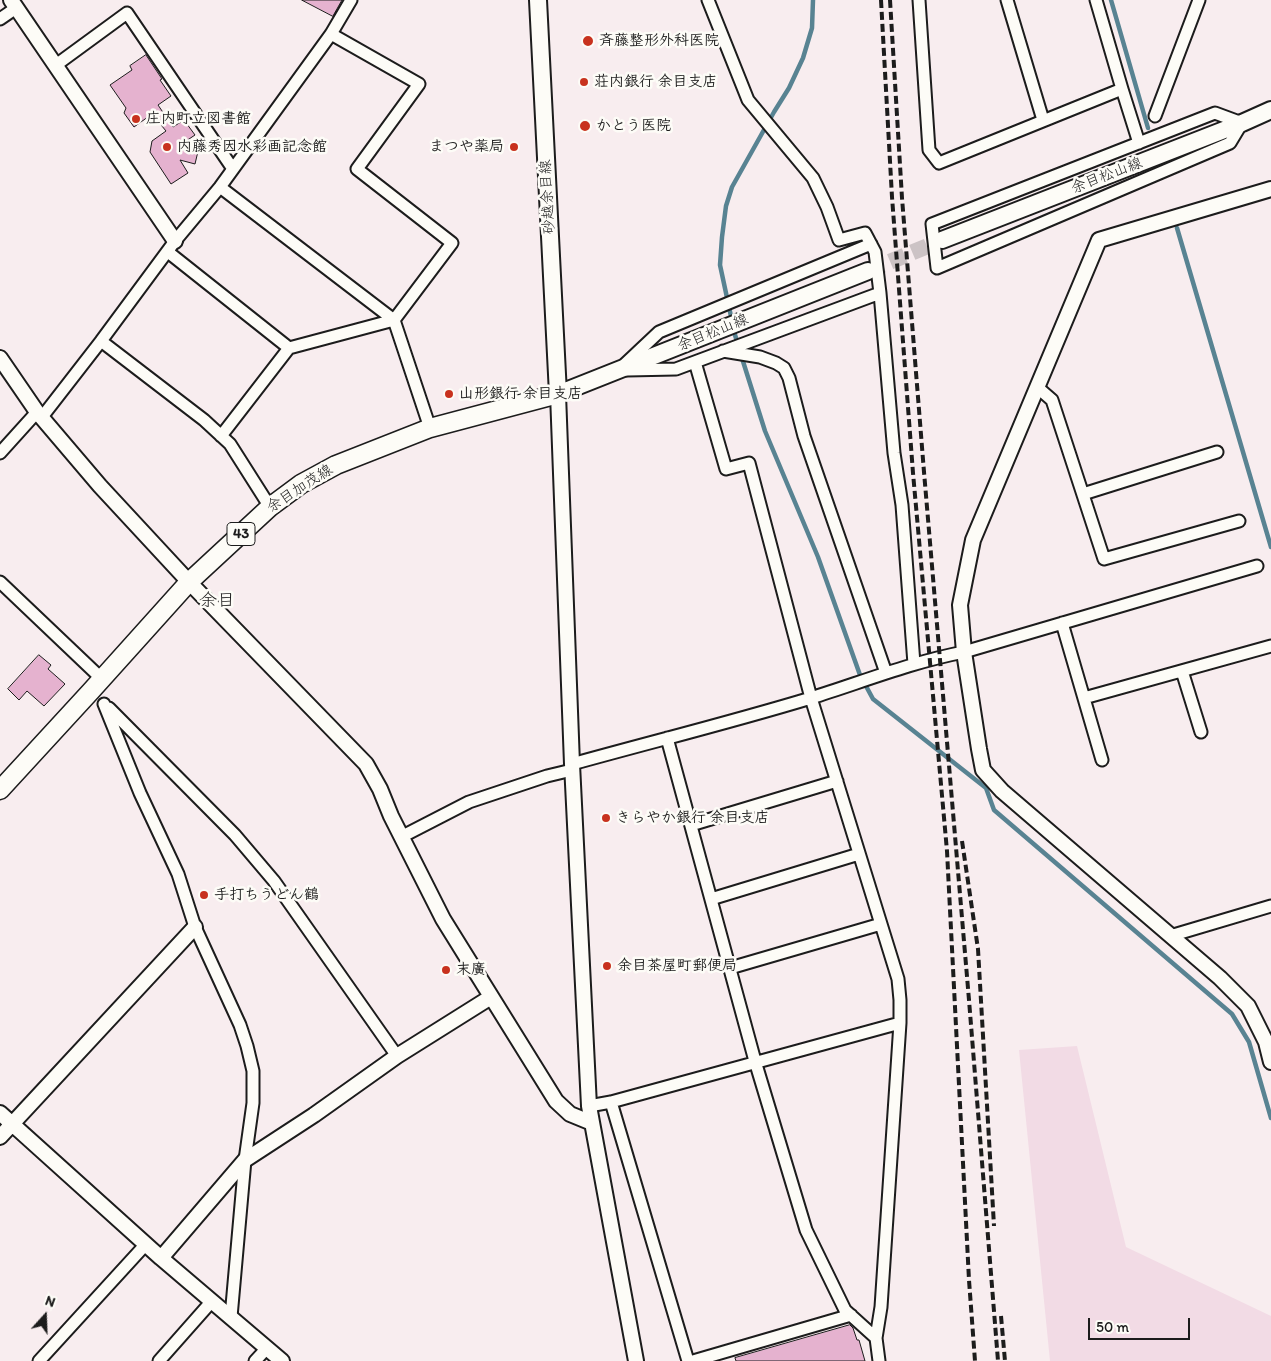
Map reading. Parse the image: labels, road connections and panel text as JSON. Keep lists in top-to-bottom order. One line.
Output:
{"streets":{"main road":["余目松山線","砂越余目線","余目加茂線","43"]},"crossings":[["余目松山線","砂越余目線"],["余目松山線","余目加茂線"],["砂越余目線","余目加茂線"]],"districts":["余目"],"places":["斉藤整形外科医院","荘内銀行 余目支店","庄内町立図書館","かとう医院","内藤秀因水彩画記念館","まつや薬局","山形銀行 余目支店","きらやか銀行 余目支店","手打ちうどん鶴","余目茶屋町郵便局","末廣"],"scale_bar":"50 m","north":"top"}
